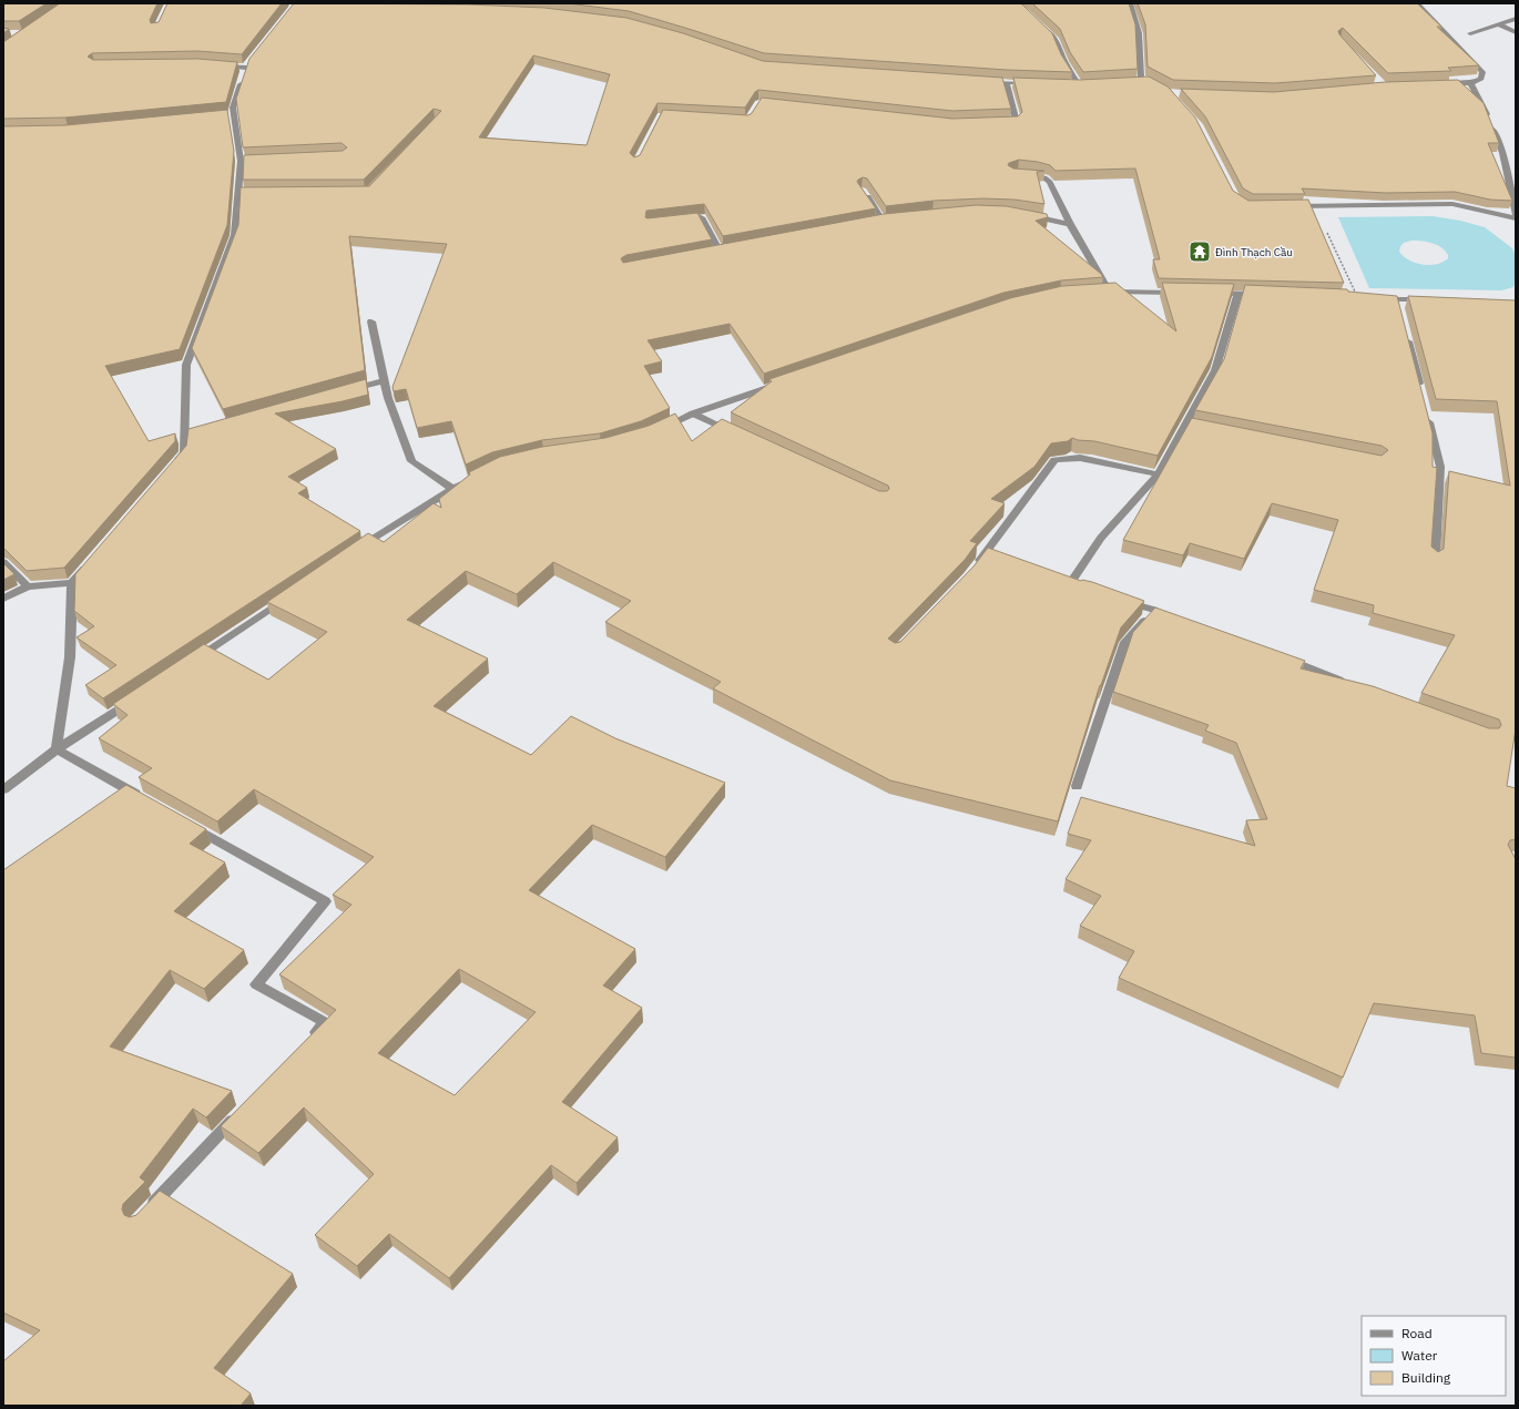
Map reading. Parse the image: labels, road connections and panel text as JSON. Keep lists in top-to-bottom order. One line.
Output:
{"places":{"temple":["Đình Thạch Cầu"]},"legend":["Road","Water","Building"]}
